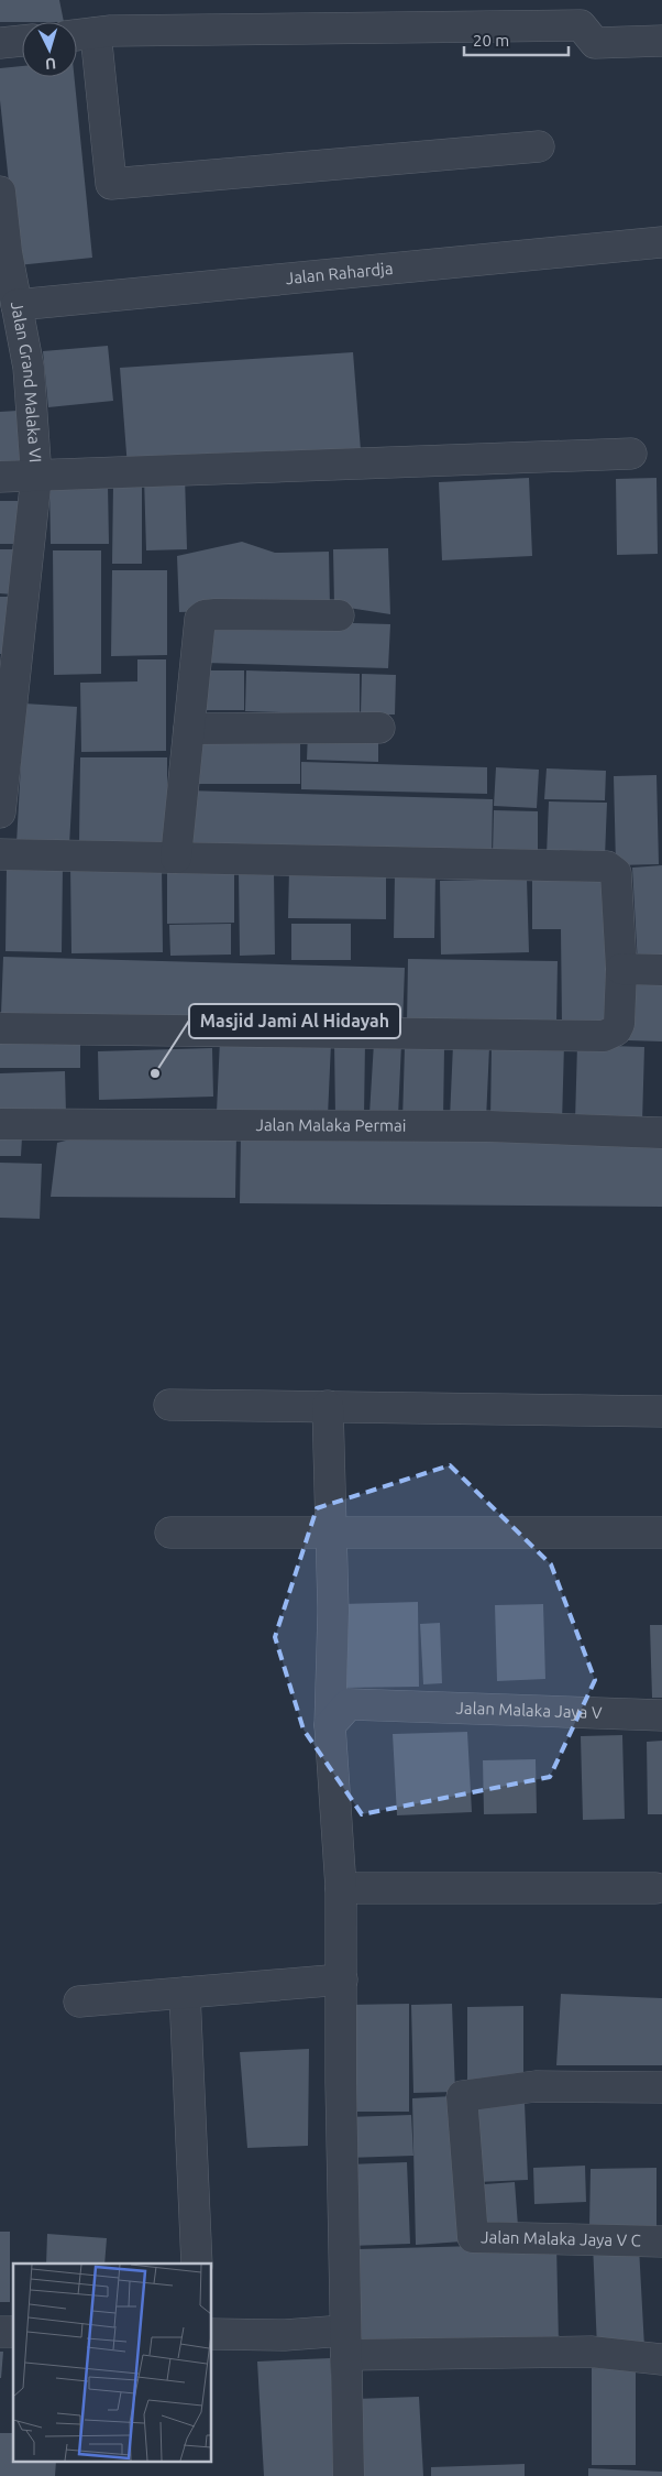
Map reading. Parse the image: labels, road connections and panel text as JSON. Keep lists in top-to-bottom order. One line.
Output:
{"streets":{"street":["Jalan Rahardja","Jalan Grand Malaka VI","Jalan Malaka Permai","Jalan Malaka Jaya V","Jalan Malaka Jaya V C"]},"crossings":[["Jalan Rahardja","Jalan Grand Malaka VI"]],"places":["Masjid Jami Al Hidayah"],"scale_bar":"20 m","north":"bottom"}
